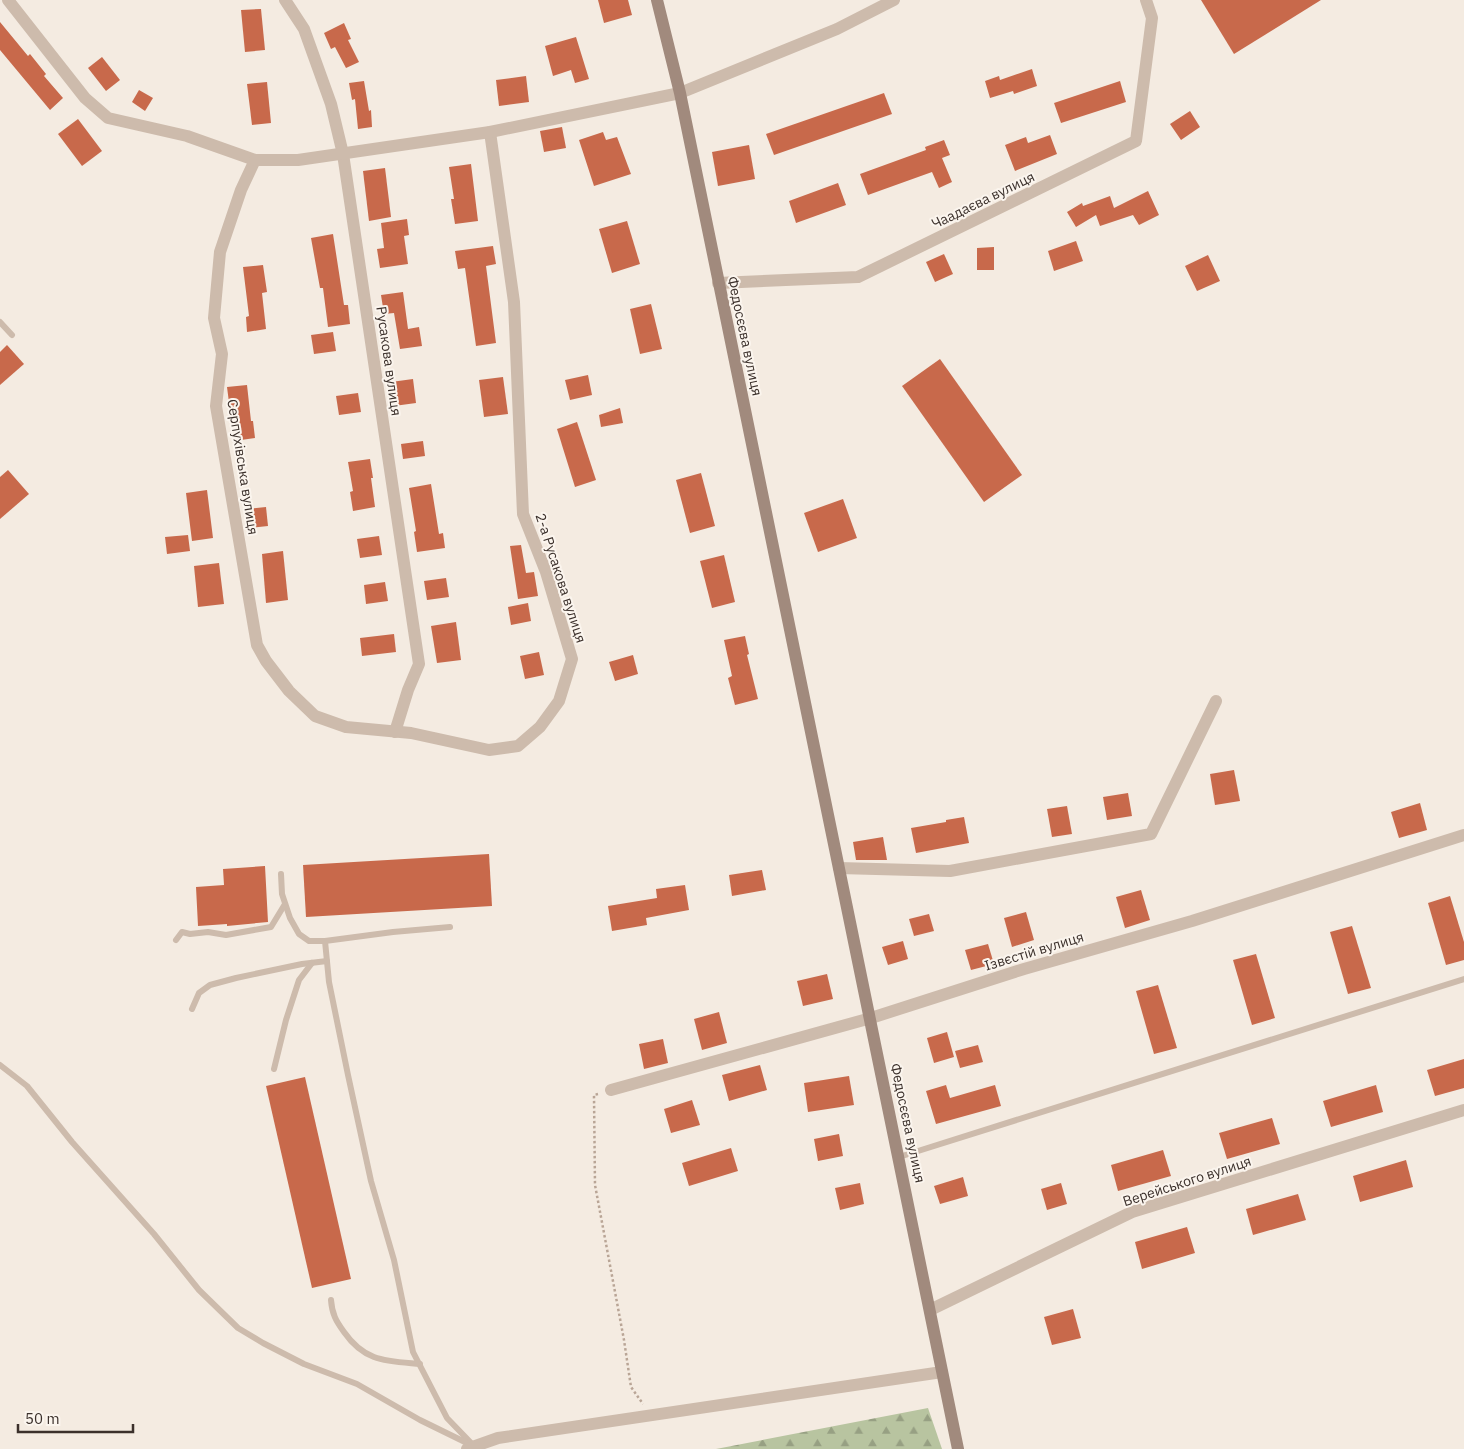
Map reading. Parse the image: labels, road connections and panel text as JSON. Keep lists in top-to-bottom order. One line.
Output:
{"streets":{"main road":["Федосєєва вулиця"],"street":["Чаадаєва вулиця","Русакова вулиця","Серпухівська вулиця","2-а Русакова вулиця","Ізвєстій вулиця","Верейського вулиця"]},"crossings":[["Чаадаєва вулиця","Федосєєва вулиця"],["Федосєєва вулиця","Ізвєстій вулиця"],["Федосєєва вулиця","Верейського вулиця"],["Русакова вулиця","2-а Русакова вулиця"],["Серпухівська вулиця","2-а Русакова вулиця"]],"scale_bar":"50 m"}
